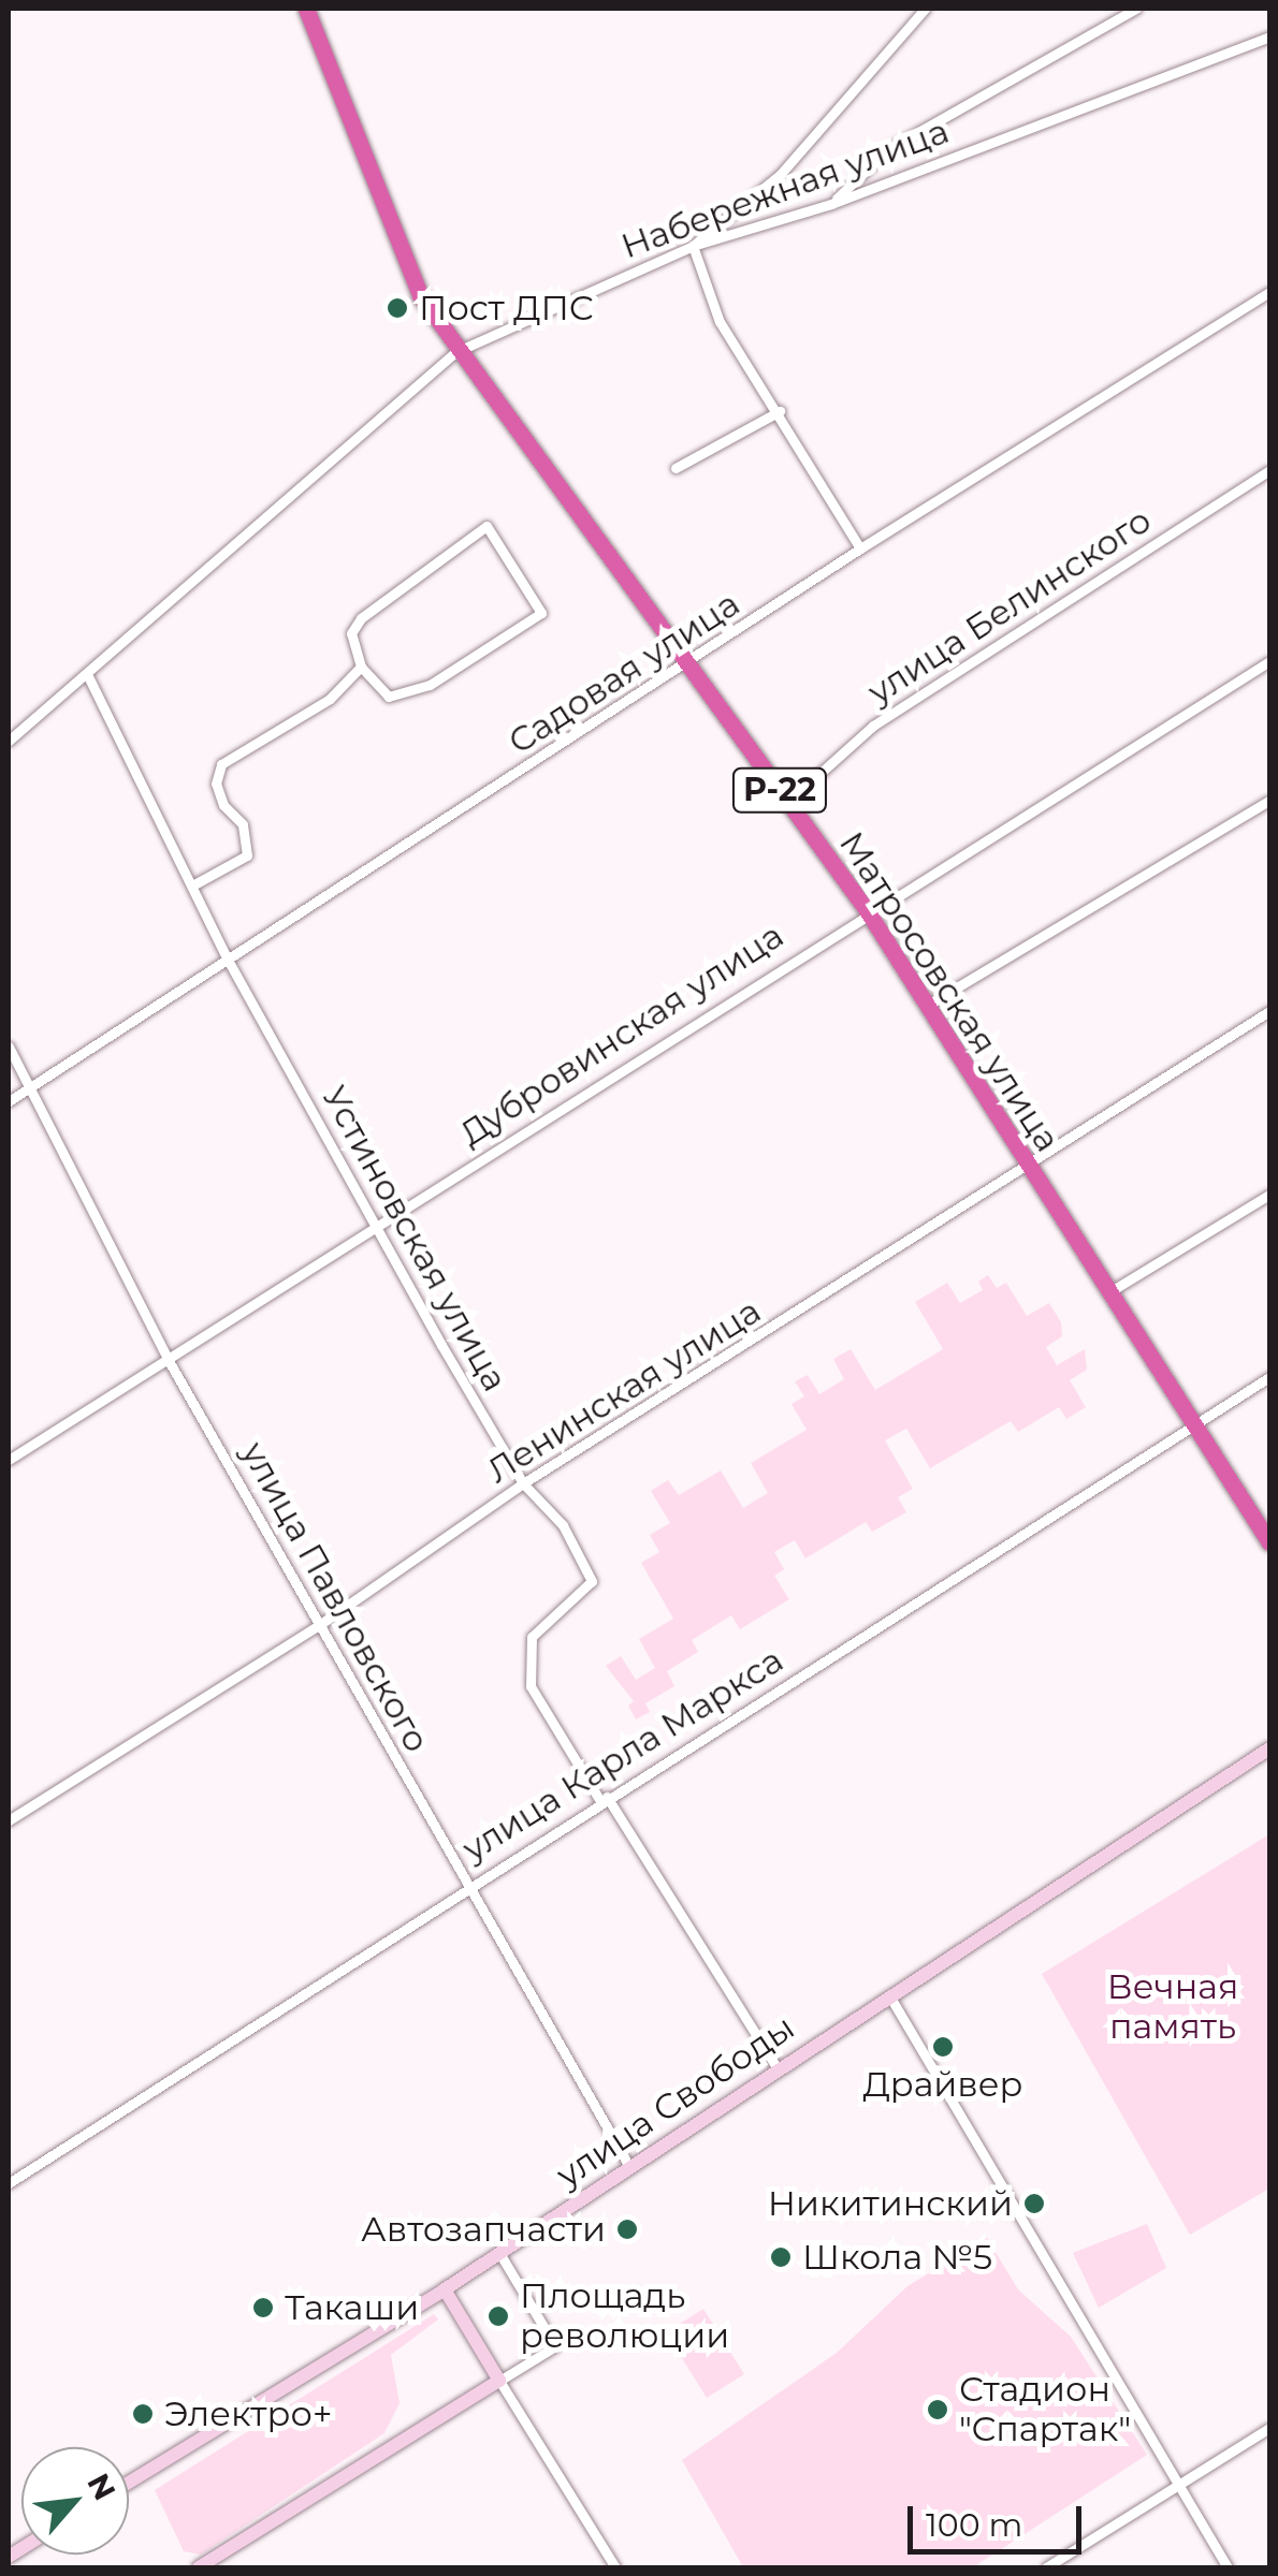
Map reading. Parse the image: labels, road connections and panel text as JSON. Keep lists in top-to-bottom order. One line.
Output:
{"streets":{"highway":["Р-22","Матросовская улица"],"main road":["улица Свободы"],"street":["Набережная улица","улица Белинского","Садовая улица","Дубровинская улица","Устиновская улица","Ленинская улица","улица Павловского","улица Карла Маркса"]},"crossings":[["Набережная улица","Матросовская улица"],["Набережная улица","Устиновская улица"],["улица Белинского","Матросовская улица"],["Садовая улица","Матросовская улица"],["Садовая улица","Устиновская улица"],["Садовая улица","улица Павловского"],["Матросовская улица","Дубровинская улица"],["Матросовская улица","Ленинская улица"],["Матросовская улица","улица Карла Маркса"],["Дубровинская улица","Устиновская улица"],["Дубровинская улица","улица Павловского"],["Устиновская улица","Ленинская улица"],["Устиновская улица","улица Карла Маркса"],["Устиновская улица","улица Свободы"],["Ленинская улица","улица Павловского"],["улица Павловского","улица Карла Маркса"],["улица Павловского","улица Свободы"]],"parks":["Вечная память"],"places":["Пост ДПС","Драйвер","Никитинский","Автозапчасти","Школа №5","Такаши","Площадь революции","Стадион \"Спартак\"","Электро+"],"scale_bar":"100 m","north":"top right"}
